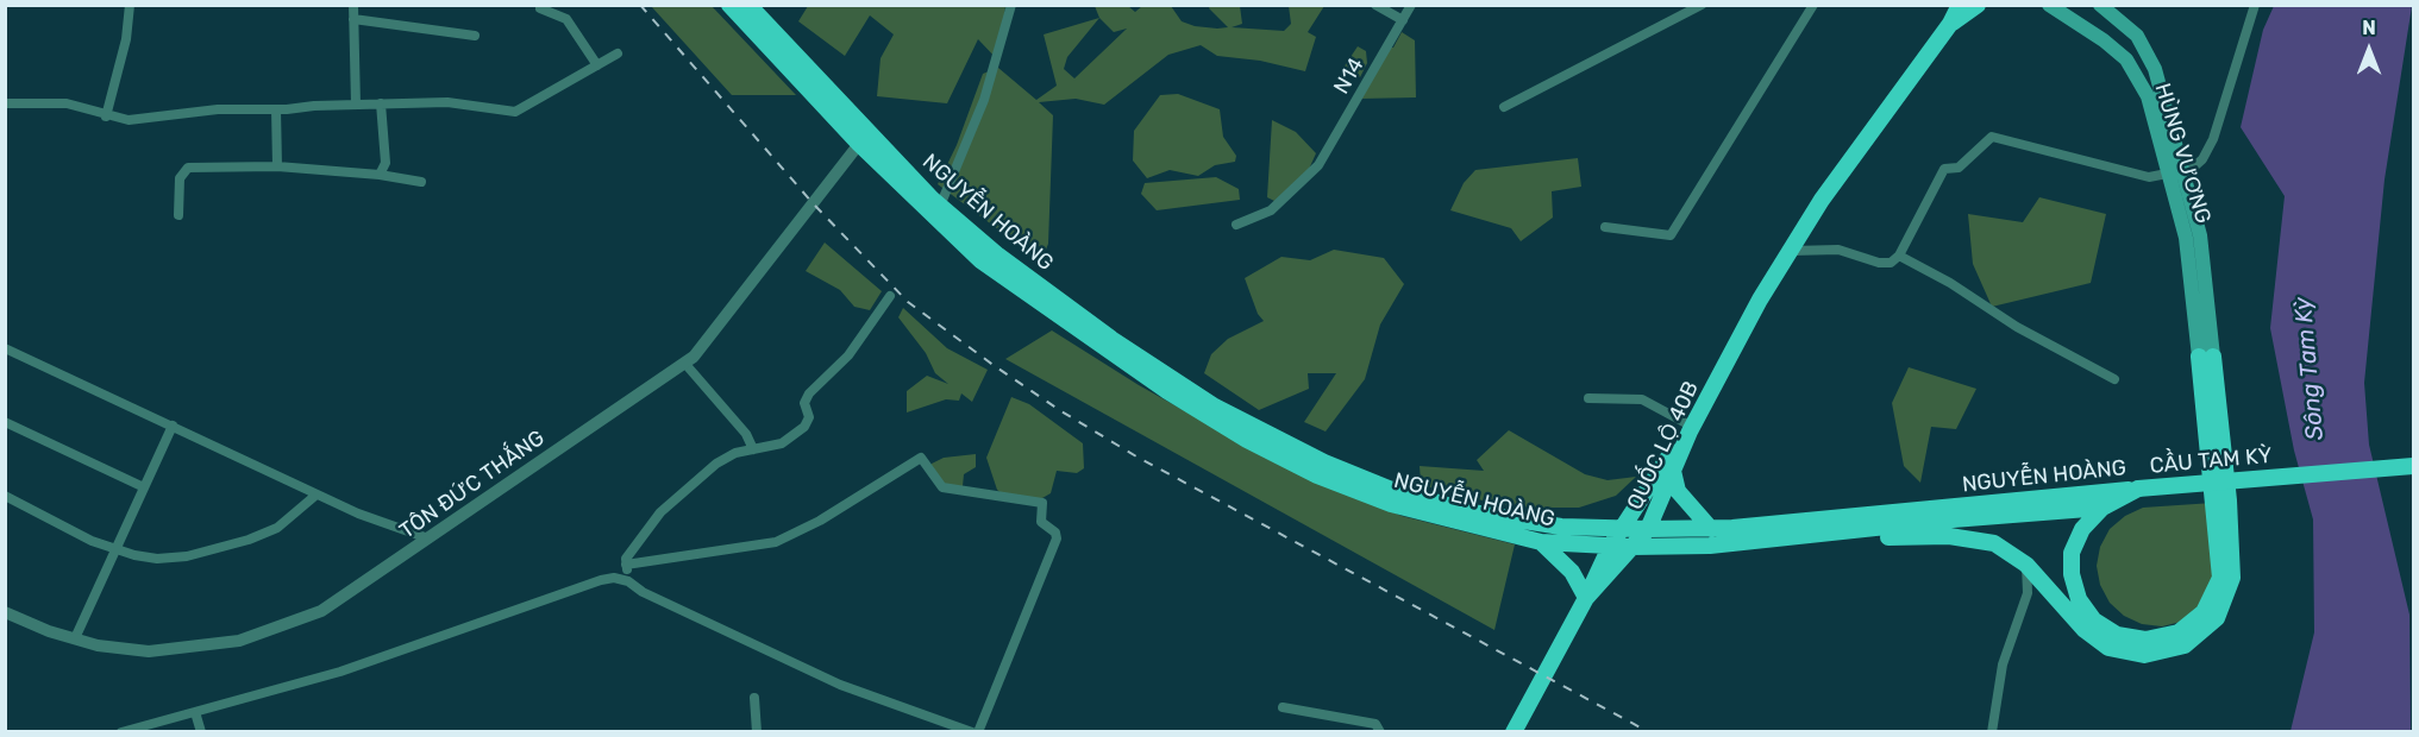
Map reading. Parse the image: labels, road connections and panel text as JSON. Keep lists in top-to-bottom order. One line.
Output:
{"streets":{"highway":["NGUYỄN HOÀNG","QUỐC LỘ 40B","CẦU TAM KỲ"],"main road":["HÙNG VƯƠNG"],"street":["N14","TÔN ĐỨC THẮNG"]},"crossings":[["NGUYỄN HOÀNG","QUỐC LỘ 40B"],["NGUYỄN HOÀNG","CẦU TAM KỲ"],["NGUYỄN HOÀNG","TÔN ĐỨC THẮNG"]],"water":["Sông Tam Kỳ"],"north":"top"}
